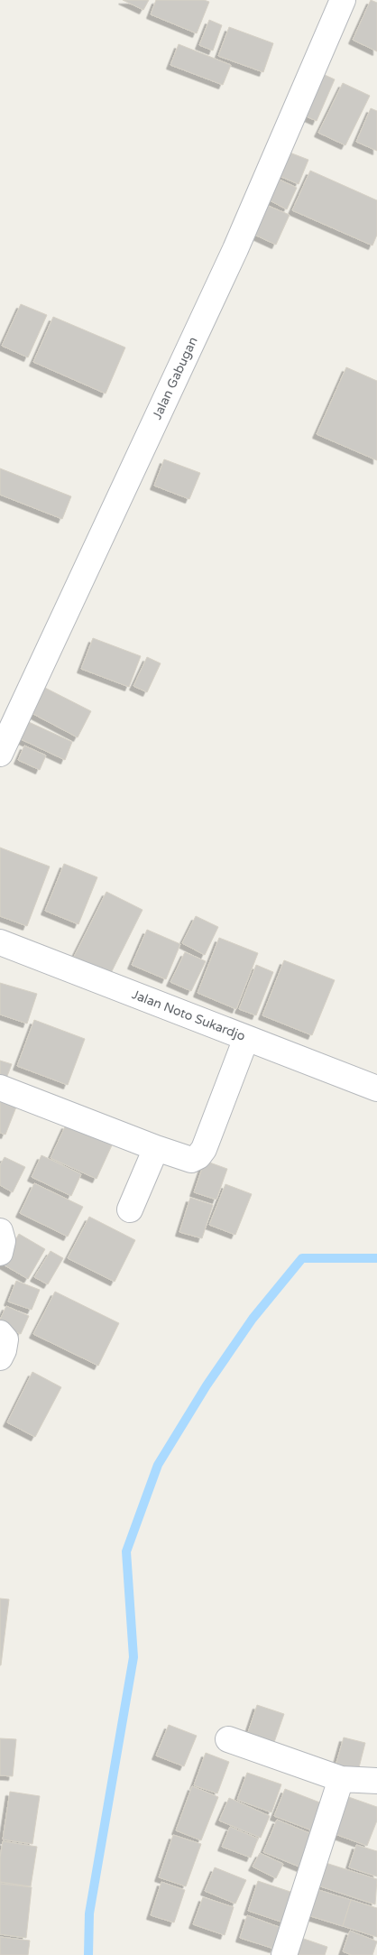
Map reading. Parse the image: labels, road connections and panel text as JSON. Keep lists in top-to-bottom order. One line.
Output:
{"streets":{"street":["Jalan Gabugan","Jalan Noto Sukardjo"]}}
